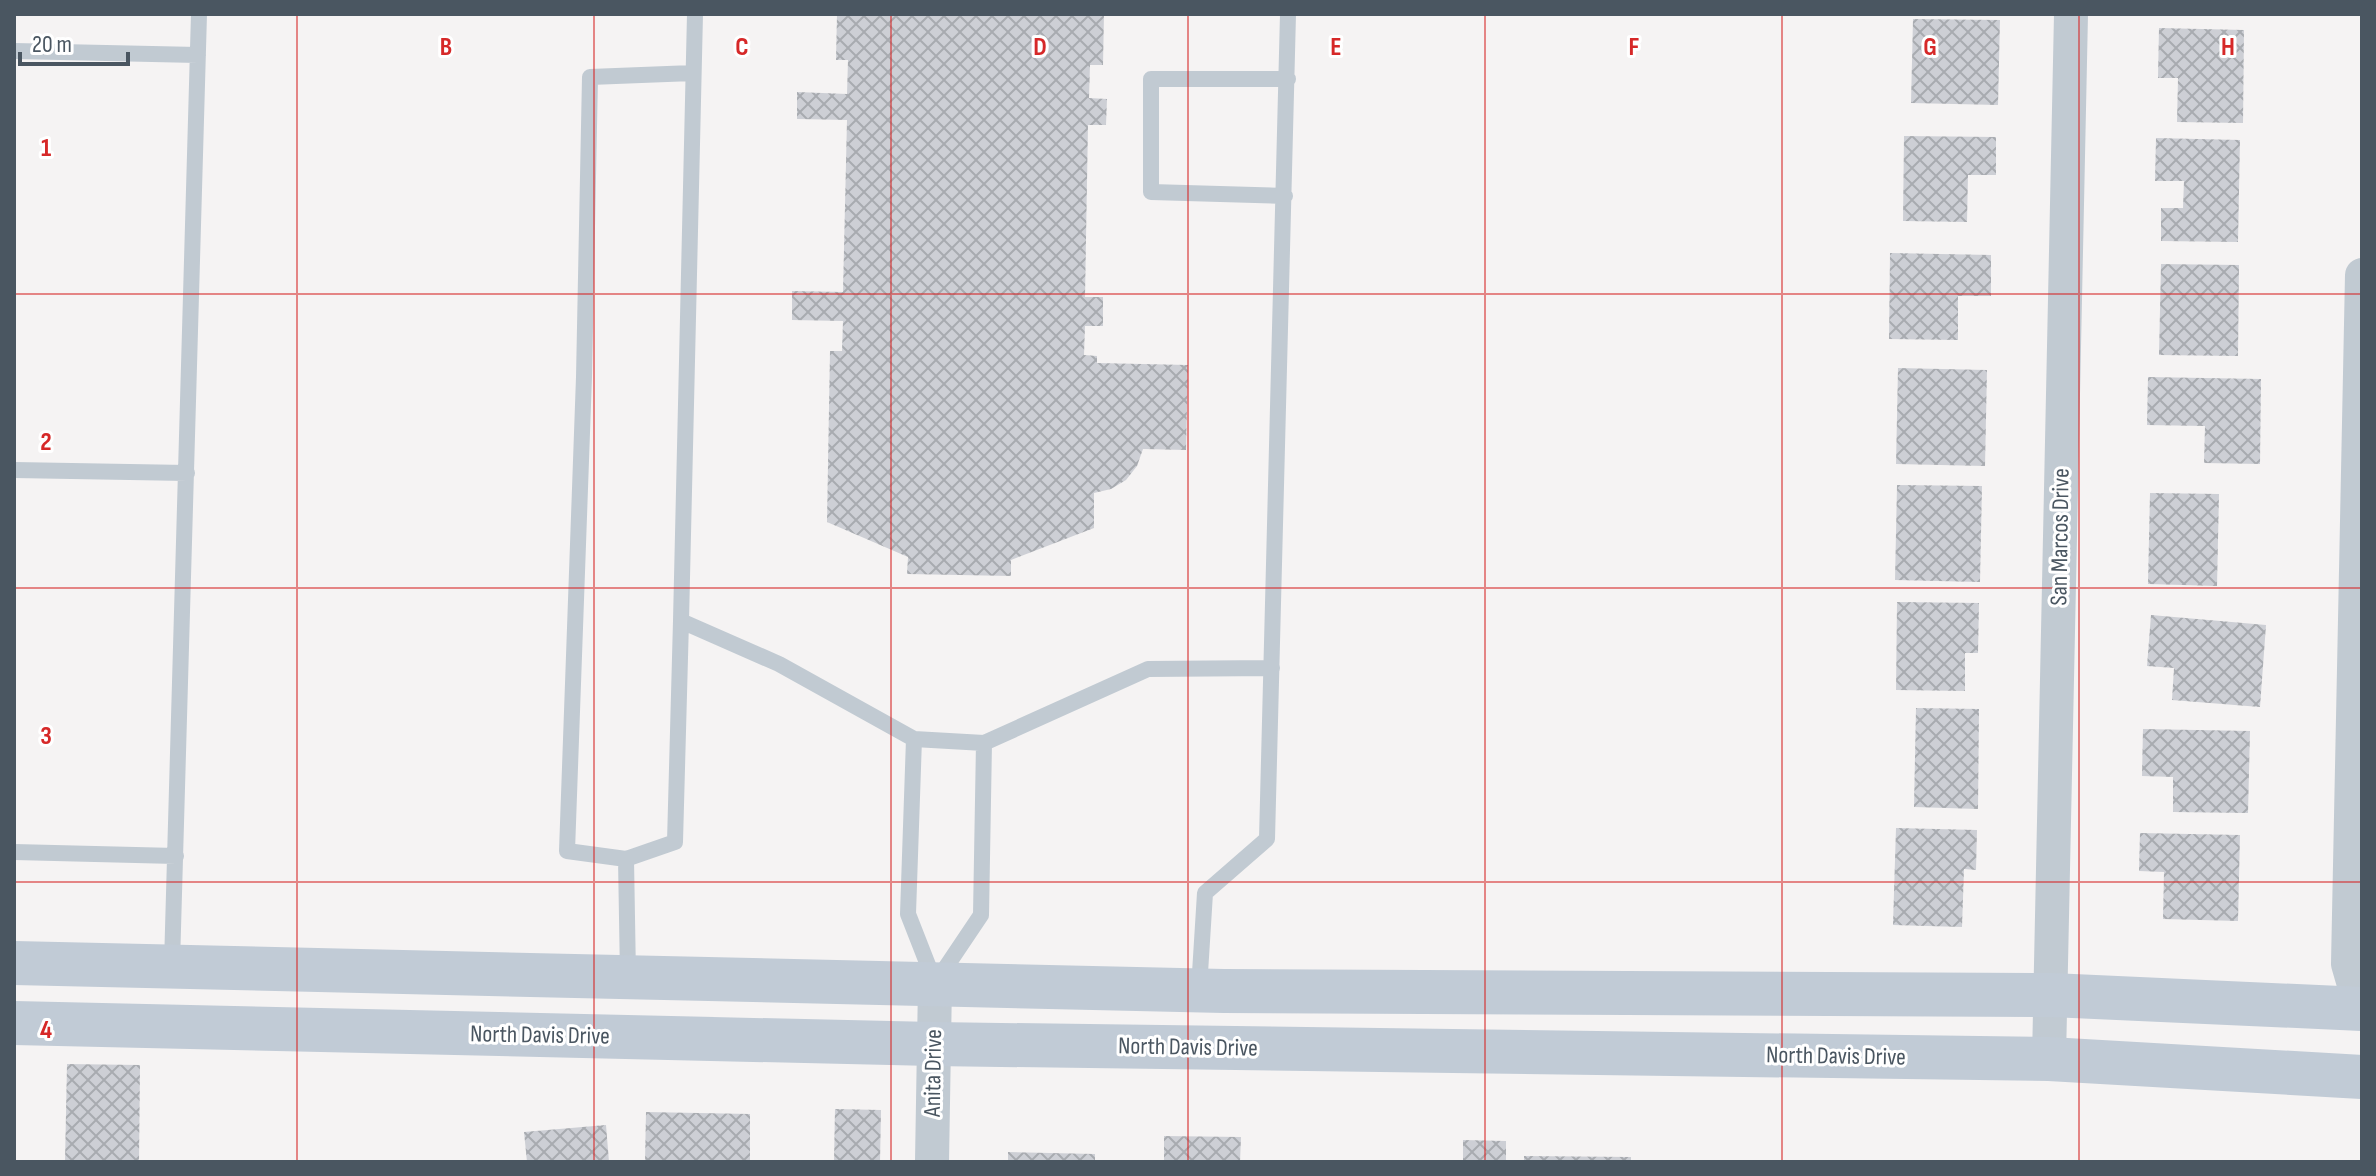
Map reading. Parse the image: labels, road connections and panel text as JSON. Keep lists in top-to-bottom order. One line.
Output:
{"streets":{"street":["San Marcos Drive","North Davis Drive","Anita Drive"]},"crossings":[["San Marcos Drive","North Davis Drive"],["North Davis Drive","Anita Drive"]],"scale_bar":"20 m","grid":{"columns":["B","C","D","E","F","G","H"],"rows":["1","2","3","4"]}}
